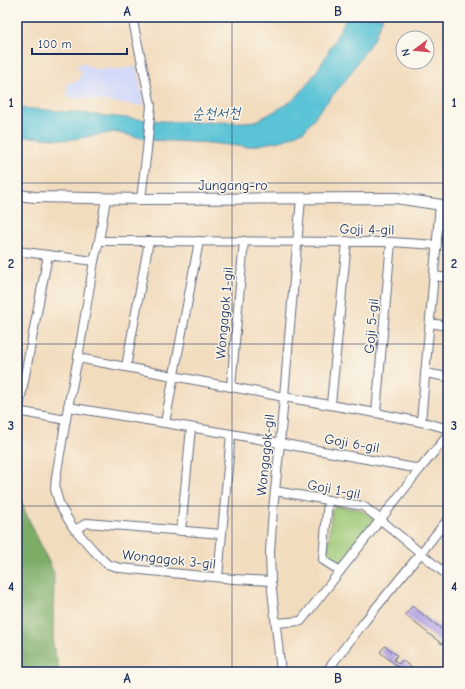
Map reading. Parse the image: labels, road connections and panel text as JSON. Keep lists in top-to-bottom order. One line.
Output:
{"streets":{"main road":["Jungang-ro"],"street":["Goji 4-gil","Wongagok 1-gil","Goji 5-gil","Goji 6-gil","Wongagok-gil","Goji 1-gil","Wongagok 3-gil"]},"crossings":[["Jungang-ro","Wongagok-gil"],["Jungang-ro","Wongagok 3-gil"],["Goji 4-gil","Goji 5-gil"],["Goji 4-gil","Wongagok-gil"],["Goji 6-gil","Wongagok-gil"],["Goji 6-gil","Wongagok 3-gil"],["Wongagok-gil","Goji 1-gil"],["Wongagok-gil","Wongagok 3-gil"]],"water":["순천서천"],"scale_bar":"100 m","north":"left","grid":{"columns":["A","B"],"rows":["1","2","3","4"]}}
